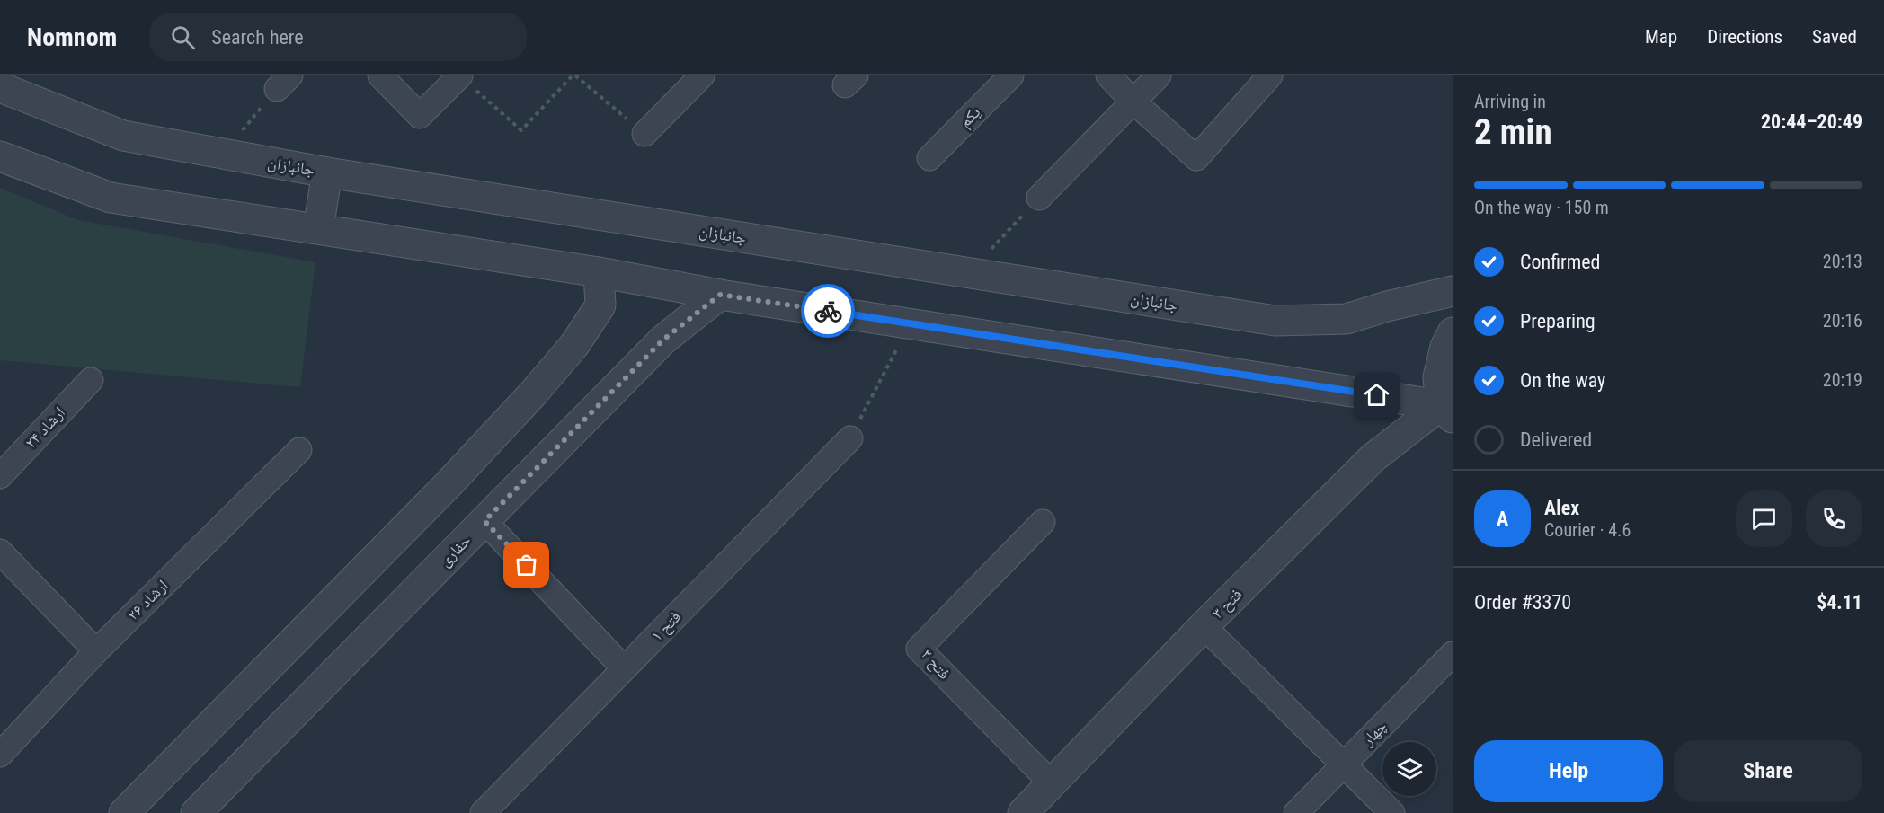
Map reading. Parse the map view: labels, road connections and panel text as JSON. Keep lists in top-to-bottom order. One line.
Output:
{"streets":{"street":["یکم","جانبازان","ارشاد ۲۴","حفاری","ارشاد ۲۶","فتح ۳","فتح ۱","فتح ۲","چهار"]},"crossings":[["فتح ۳","فتح ۲"]],"page":{"header":"Nomnom","search":"Search here","nav":["Map","Directions","Saved"],"heading":["2 min","Arriving in","20:44–20:49"],"panel":["Alex","Courier · 4.6","Order #3370","$4.11"],"bar":"On the way · 150 m","list":[["Confirmed","20:13"],["Preparing","20:16"],["On the way","20:19"],"Delivered"],"round":"A","buttons":["Help","Share"]}}
